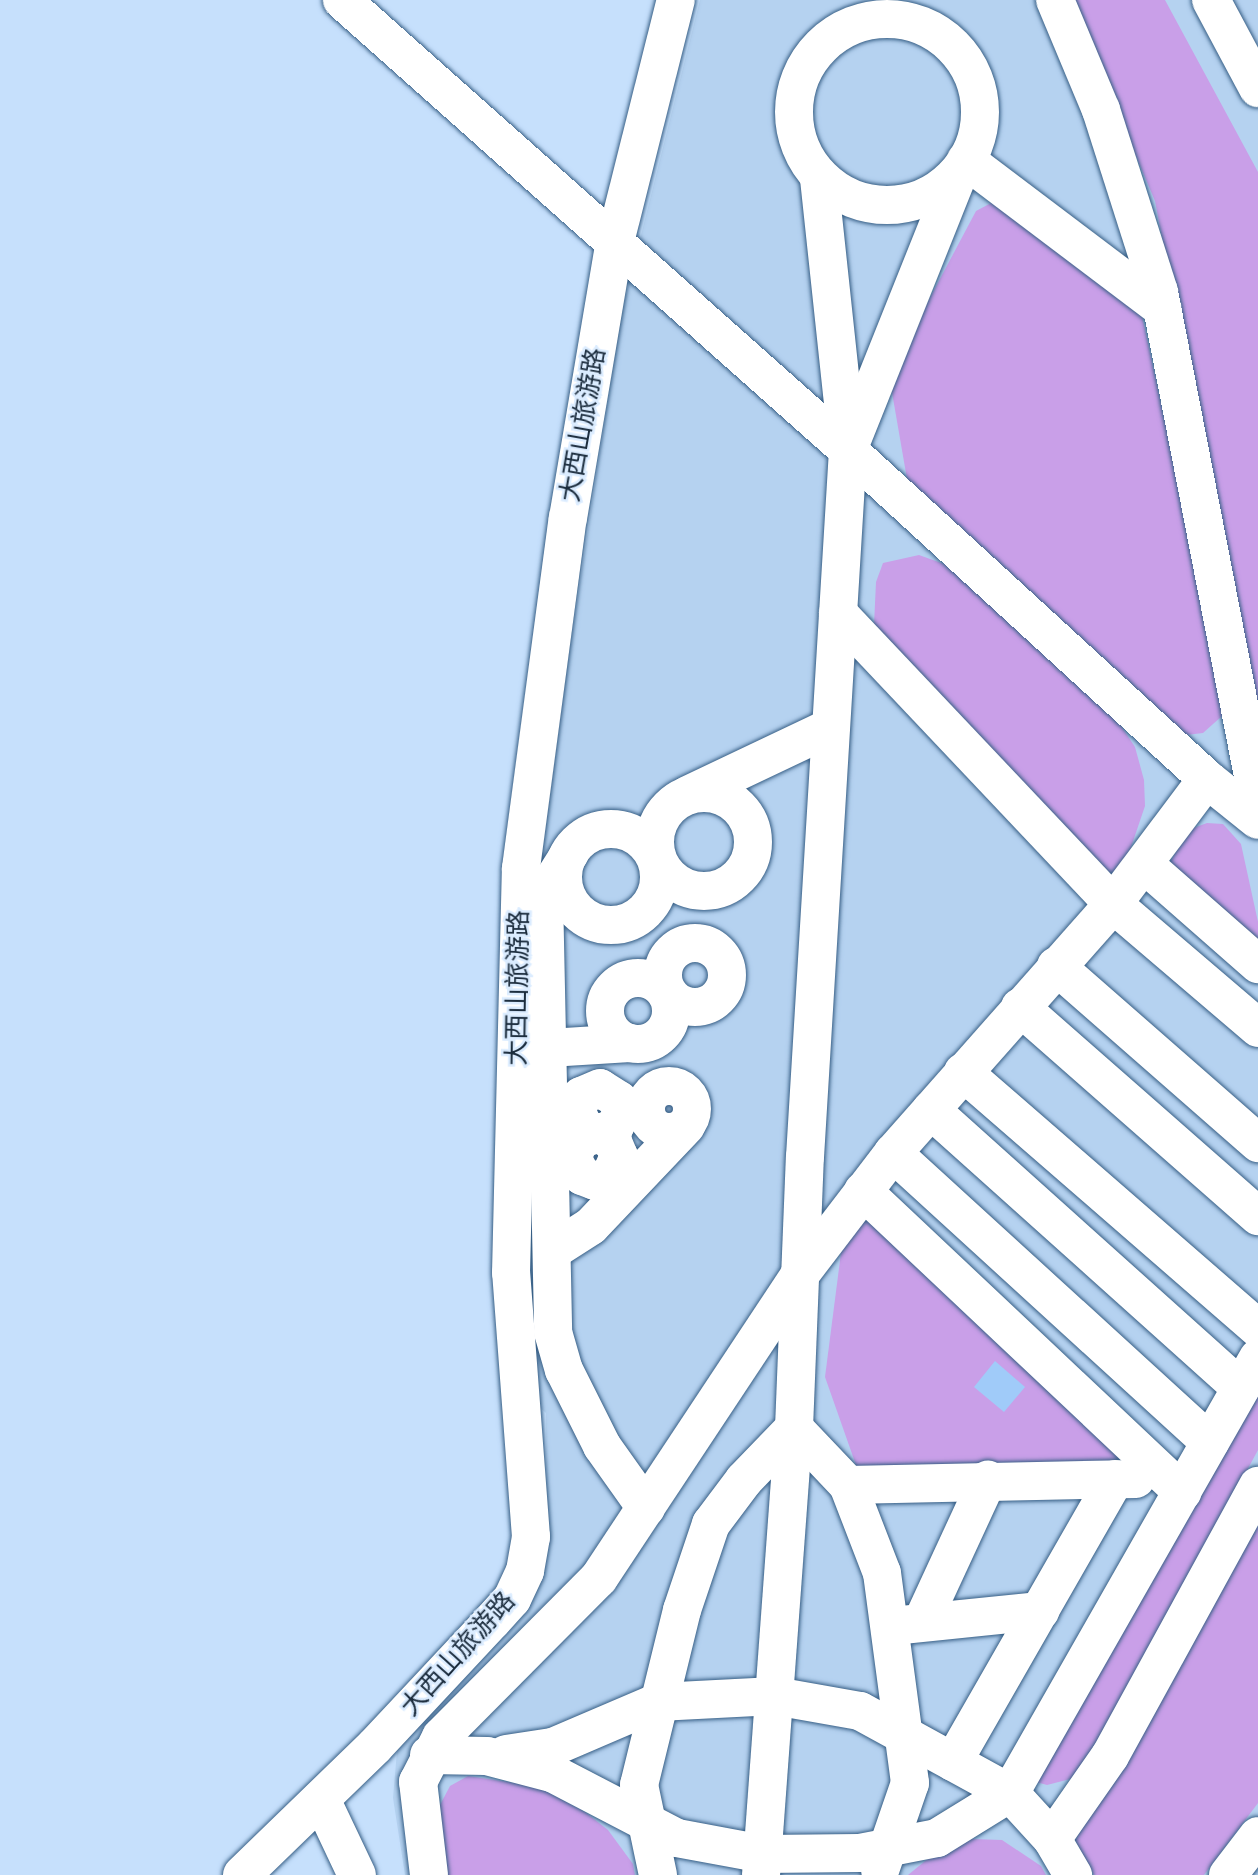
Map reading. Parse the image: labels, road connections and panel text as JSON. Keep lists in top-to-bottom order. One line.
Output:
{"streets":{"street":["大西山旅游路"]}}
